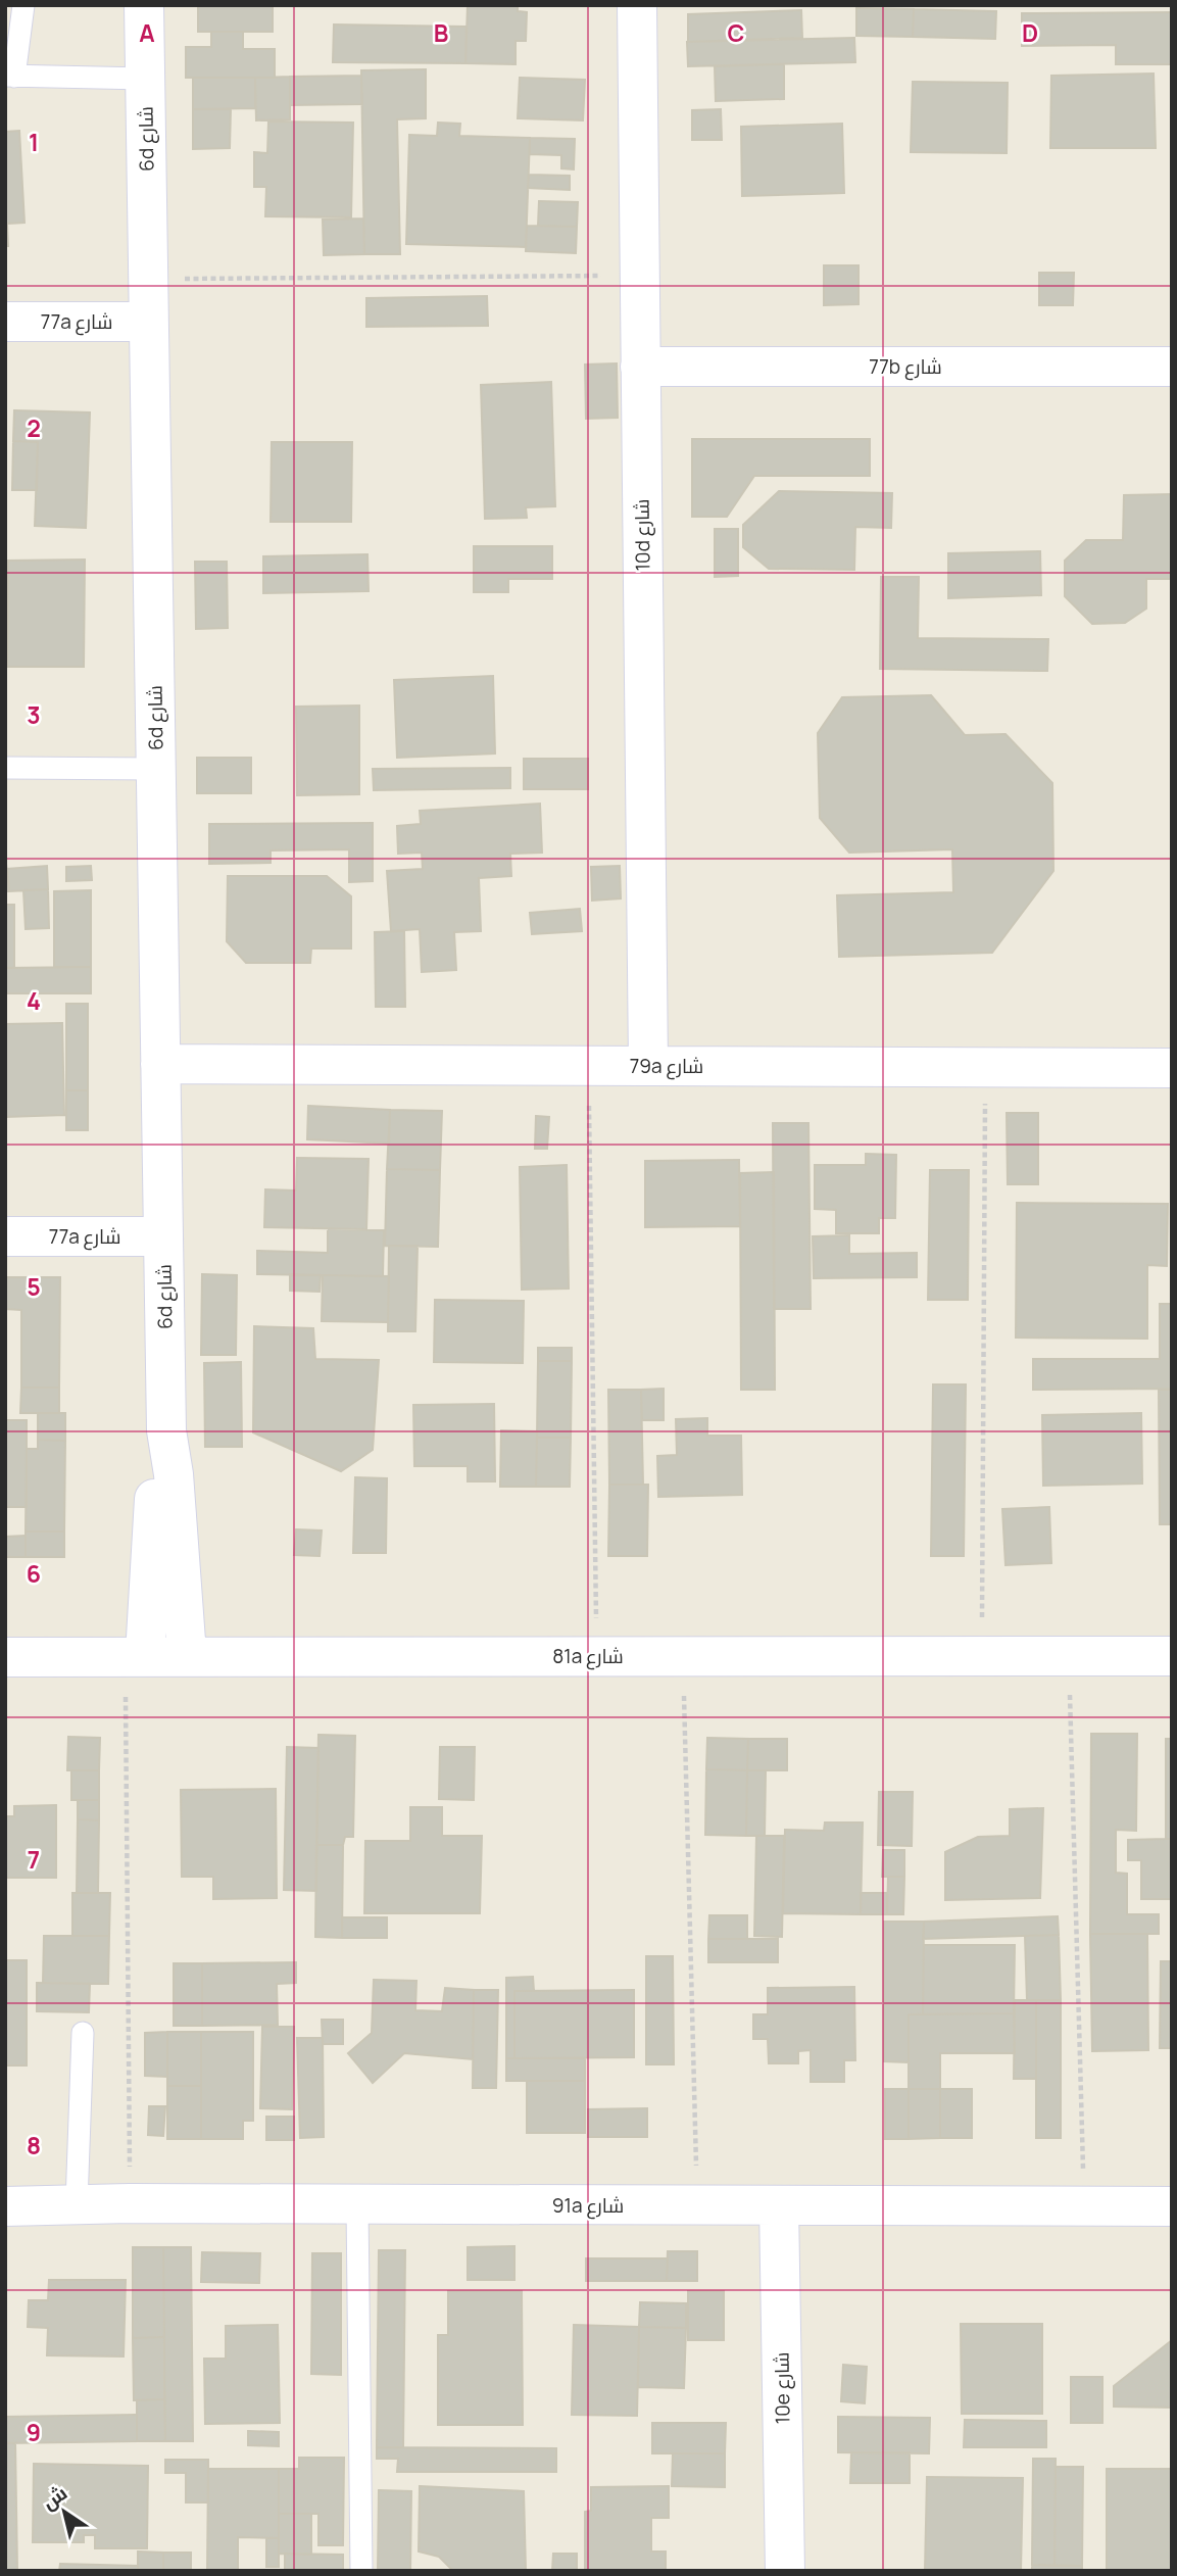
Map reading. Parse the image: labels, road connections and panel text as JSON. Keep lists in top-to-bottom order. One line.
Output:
{"streets":{"street":["6d شارع","77a شارع","77b شارع","10d شارع","79a شارع","81a شارع","91a شارع","10e شارع"]},"crossings":[["6d شارع","77a شارع"],["6d شارع","79a شارع"],["6d شارع","81a شارع"],["77b شارع","10d شارع"],["10d شارع","79a شارع"],["91a شارع","10e شارع"]],"north":"top left","grid":{"columns":["A","B","C","D"],"rows":["1","2","3","4","5","6","7","8","9"]}}
